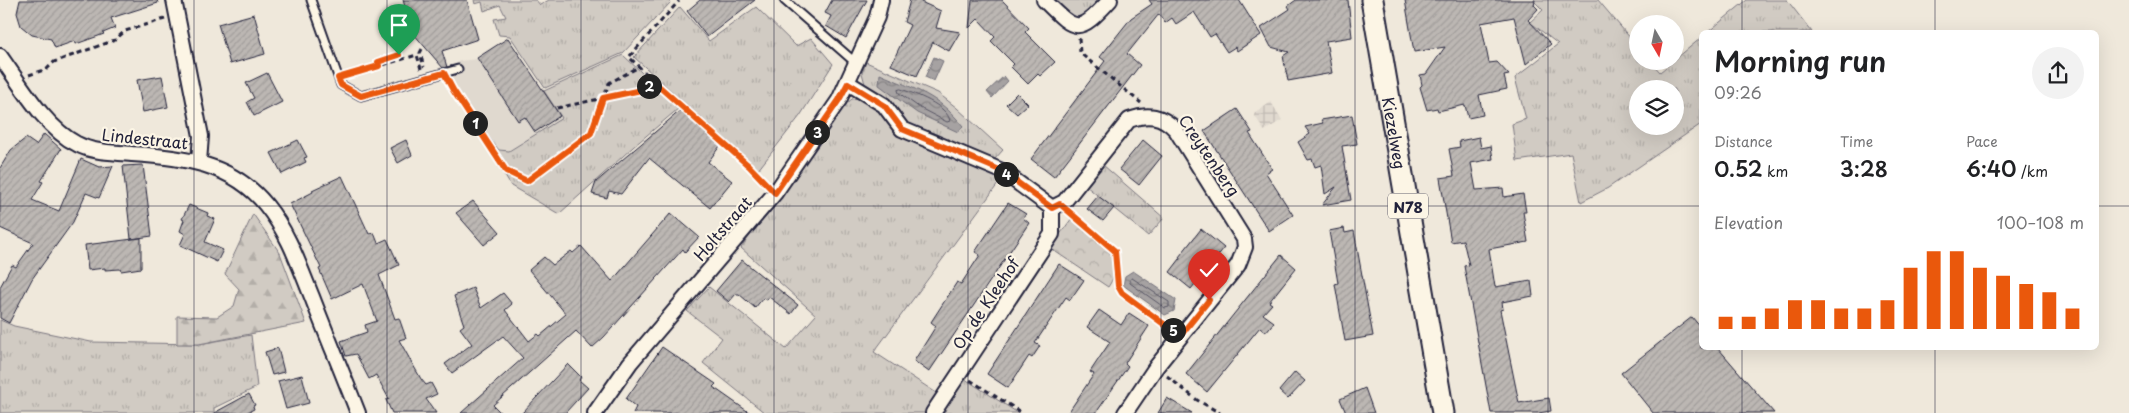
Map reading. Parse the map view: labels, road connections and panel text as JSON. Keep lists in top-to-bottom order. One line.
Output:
{"streets":{"main road":["Kiezelweg","N78"],"street":["Lindestraat","Creytenberg","Holtstraat","Op de Kleehof"]},"north":"bottom","page":{"heading":["Morning run","09:26"],"pins":["2","1","3","4","5"],"stats":[["Distance","0.52 km"],["Time","3:28"],["Pace","6:40 /km"]],"chart":["Elevation","100–108 m"]}}
